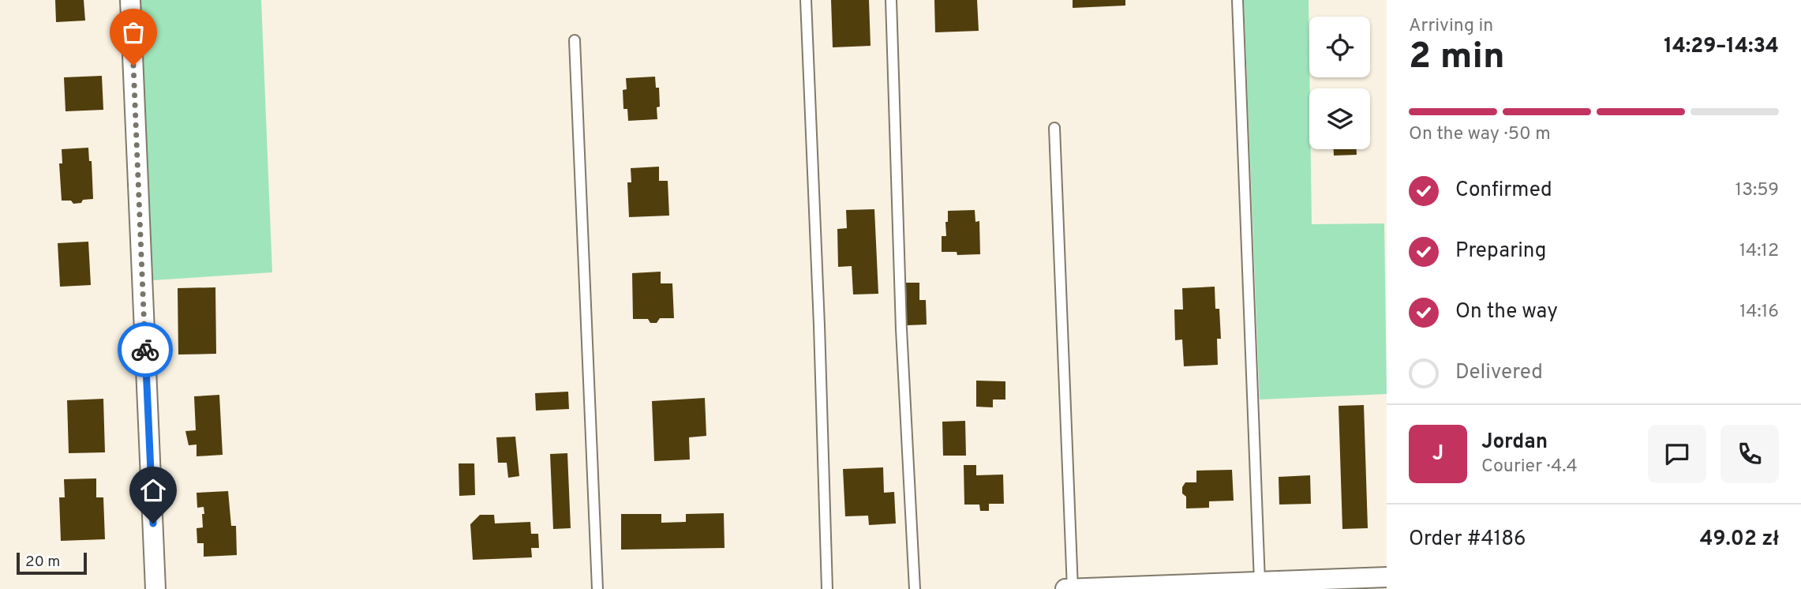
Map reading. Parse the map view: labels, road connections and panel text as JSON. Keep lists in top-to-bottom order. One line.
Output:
{"scale_bar":"20 m","page":{"heading":["2 min","Arriving in","14:29–14:34"],"panel":["Jordan","Courier · 4.4","Order #4186","49.02 zł"],"bar":"On the way · 50 m","list":[["Confirmed","13:59"],["Preparing","14:12"],["On the way","14:16"],"Delivered"],"round":"J","scale":"20 m"}}
